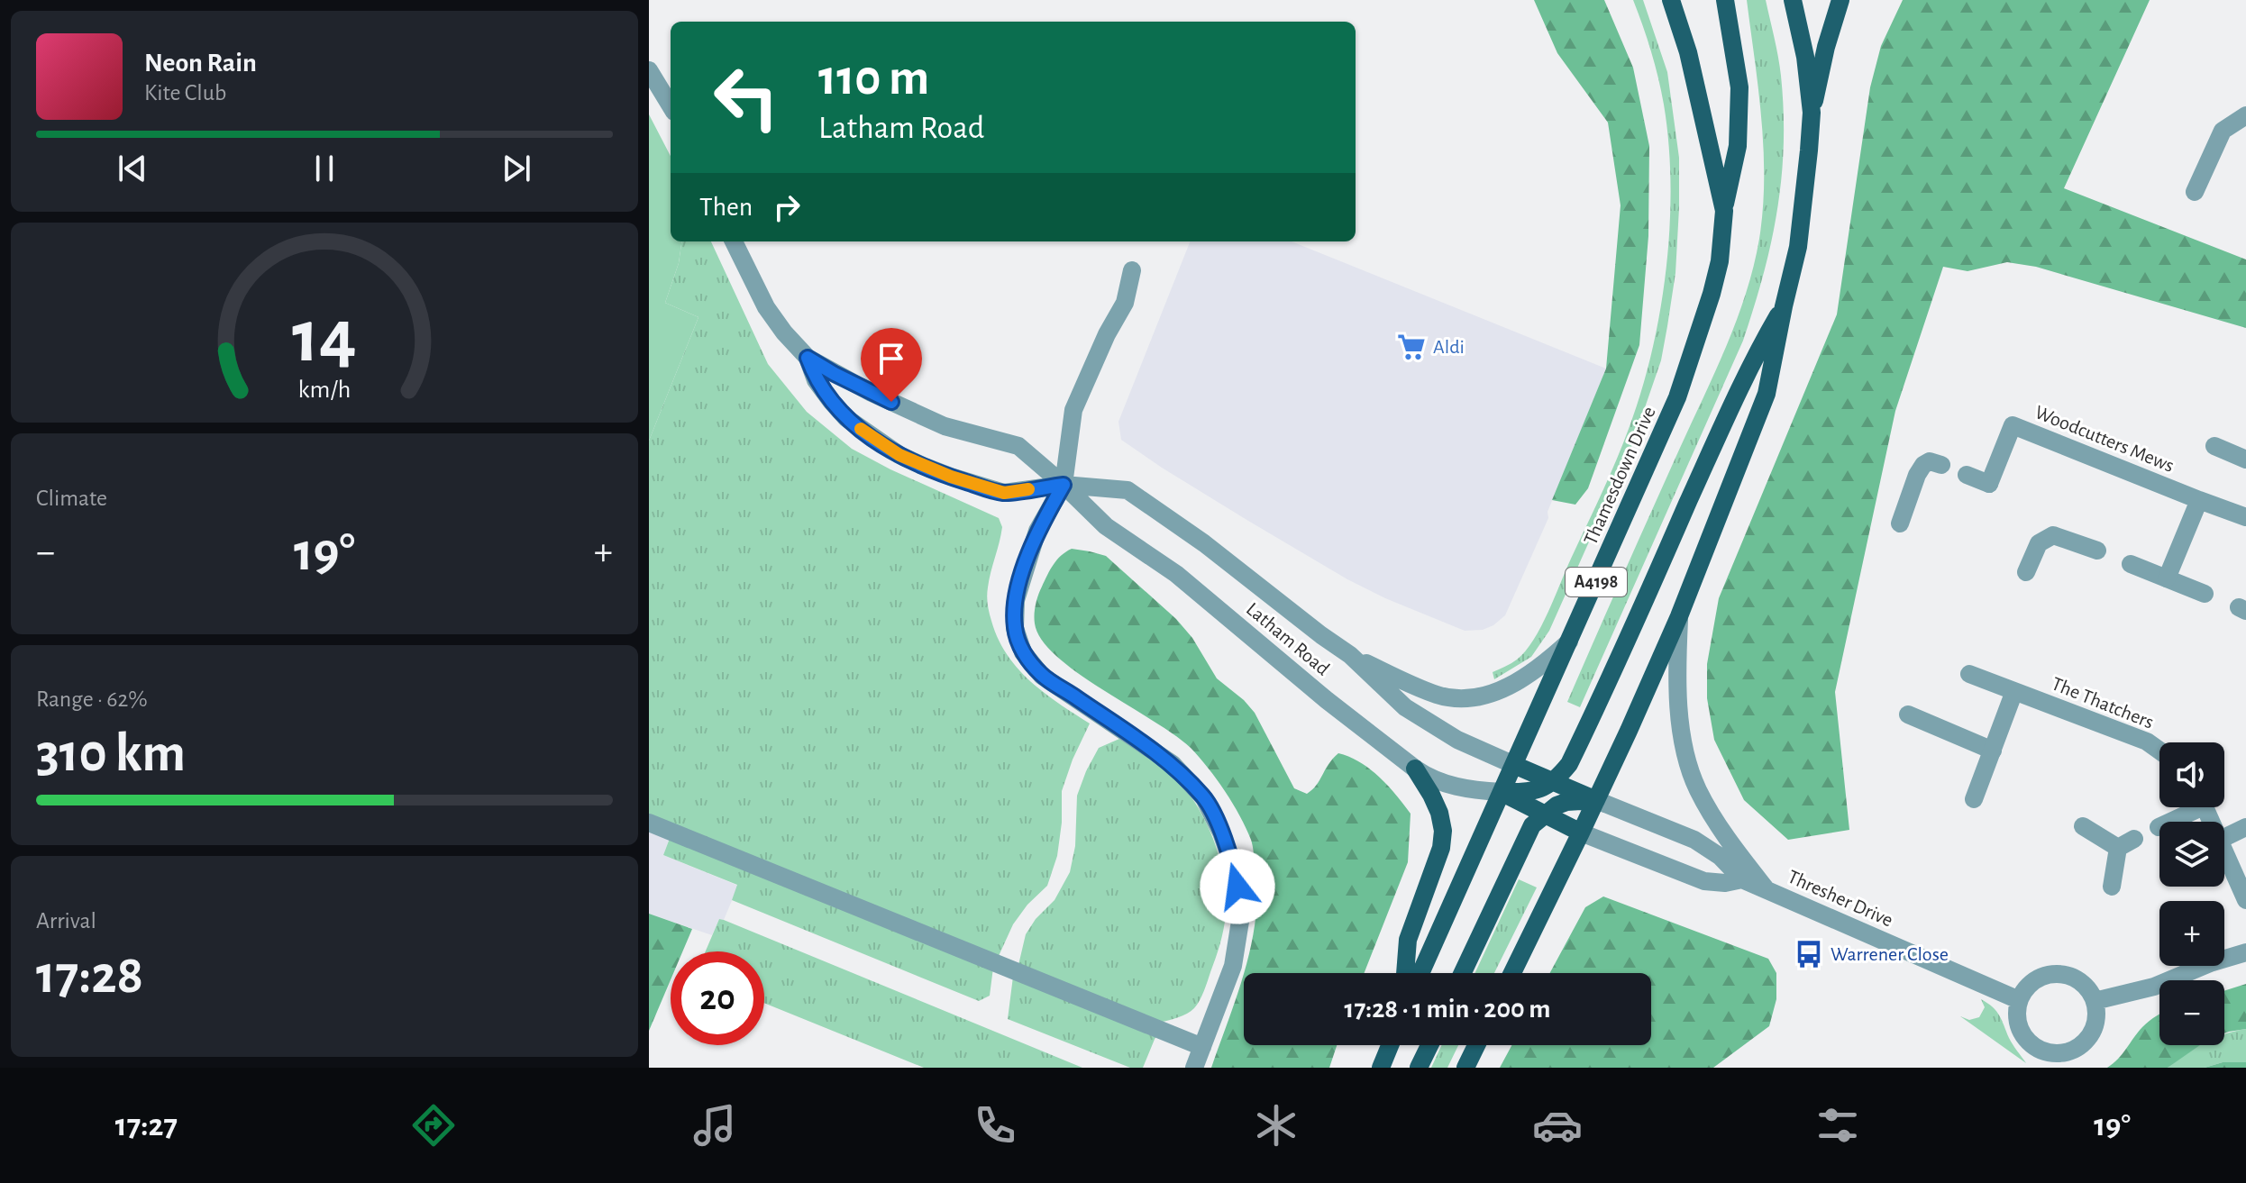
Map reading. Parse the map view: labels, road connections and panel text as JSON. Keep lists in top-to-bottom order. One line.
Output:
{"streets":{"main road":["Thamesdown Drive","A4198"],"street":["Woodcutters Mews","Latham Road","The Thatchers","Thresher Drive"]},"crossings":[["Thamesdown Drive","Latham Road"]],"places":{"supermarket":["Aldi"],"bus stop":["Warrener Close"]},"page":{"turn":["110 m","Latham Road"],"song":["Neon Rain","Kite Club"],"then":"Then","tile":["Climate",["Range · 62%","310 km"],["Arrival","17:28"]],"heat":["−","19°","+"],"map_buttons":["+","−"],"limit":"20","trip":"17:28 · 1 min · 200 m","tabs":["17:27","19°"],"gauge":["14","km/h"]}}
